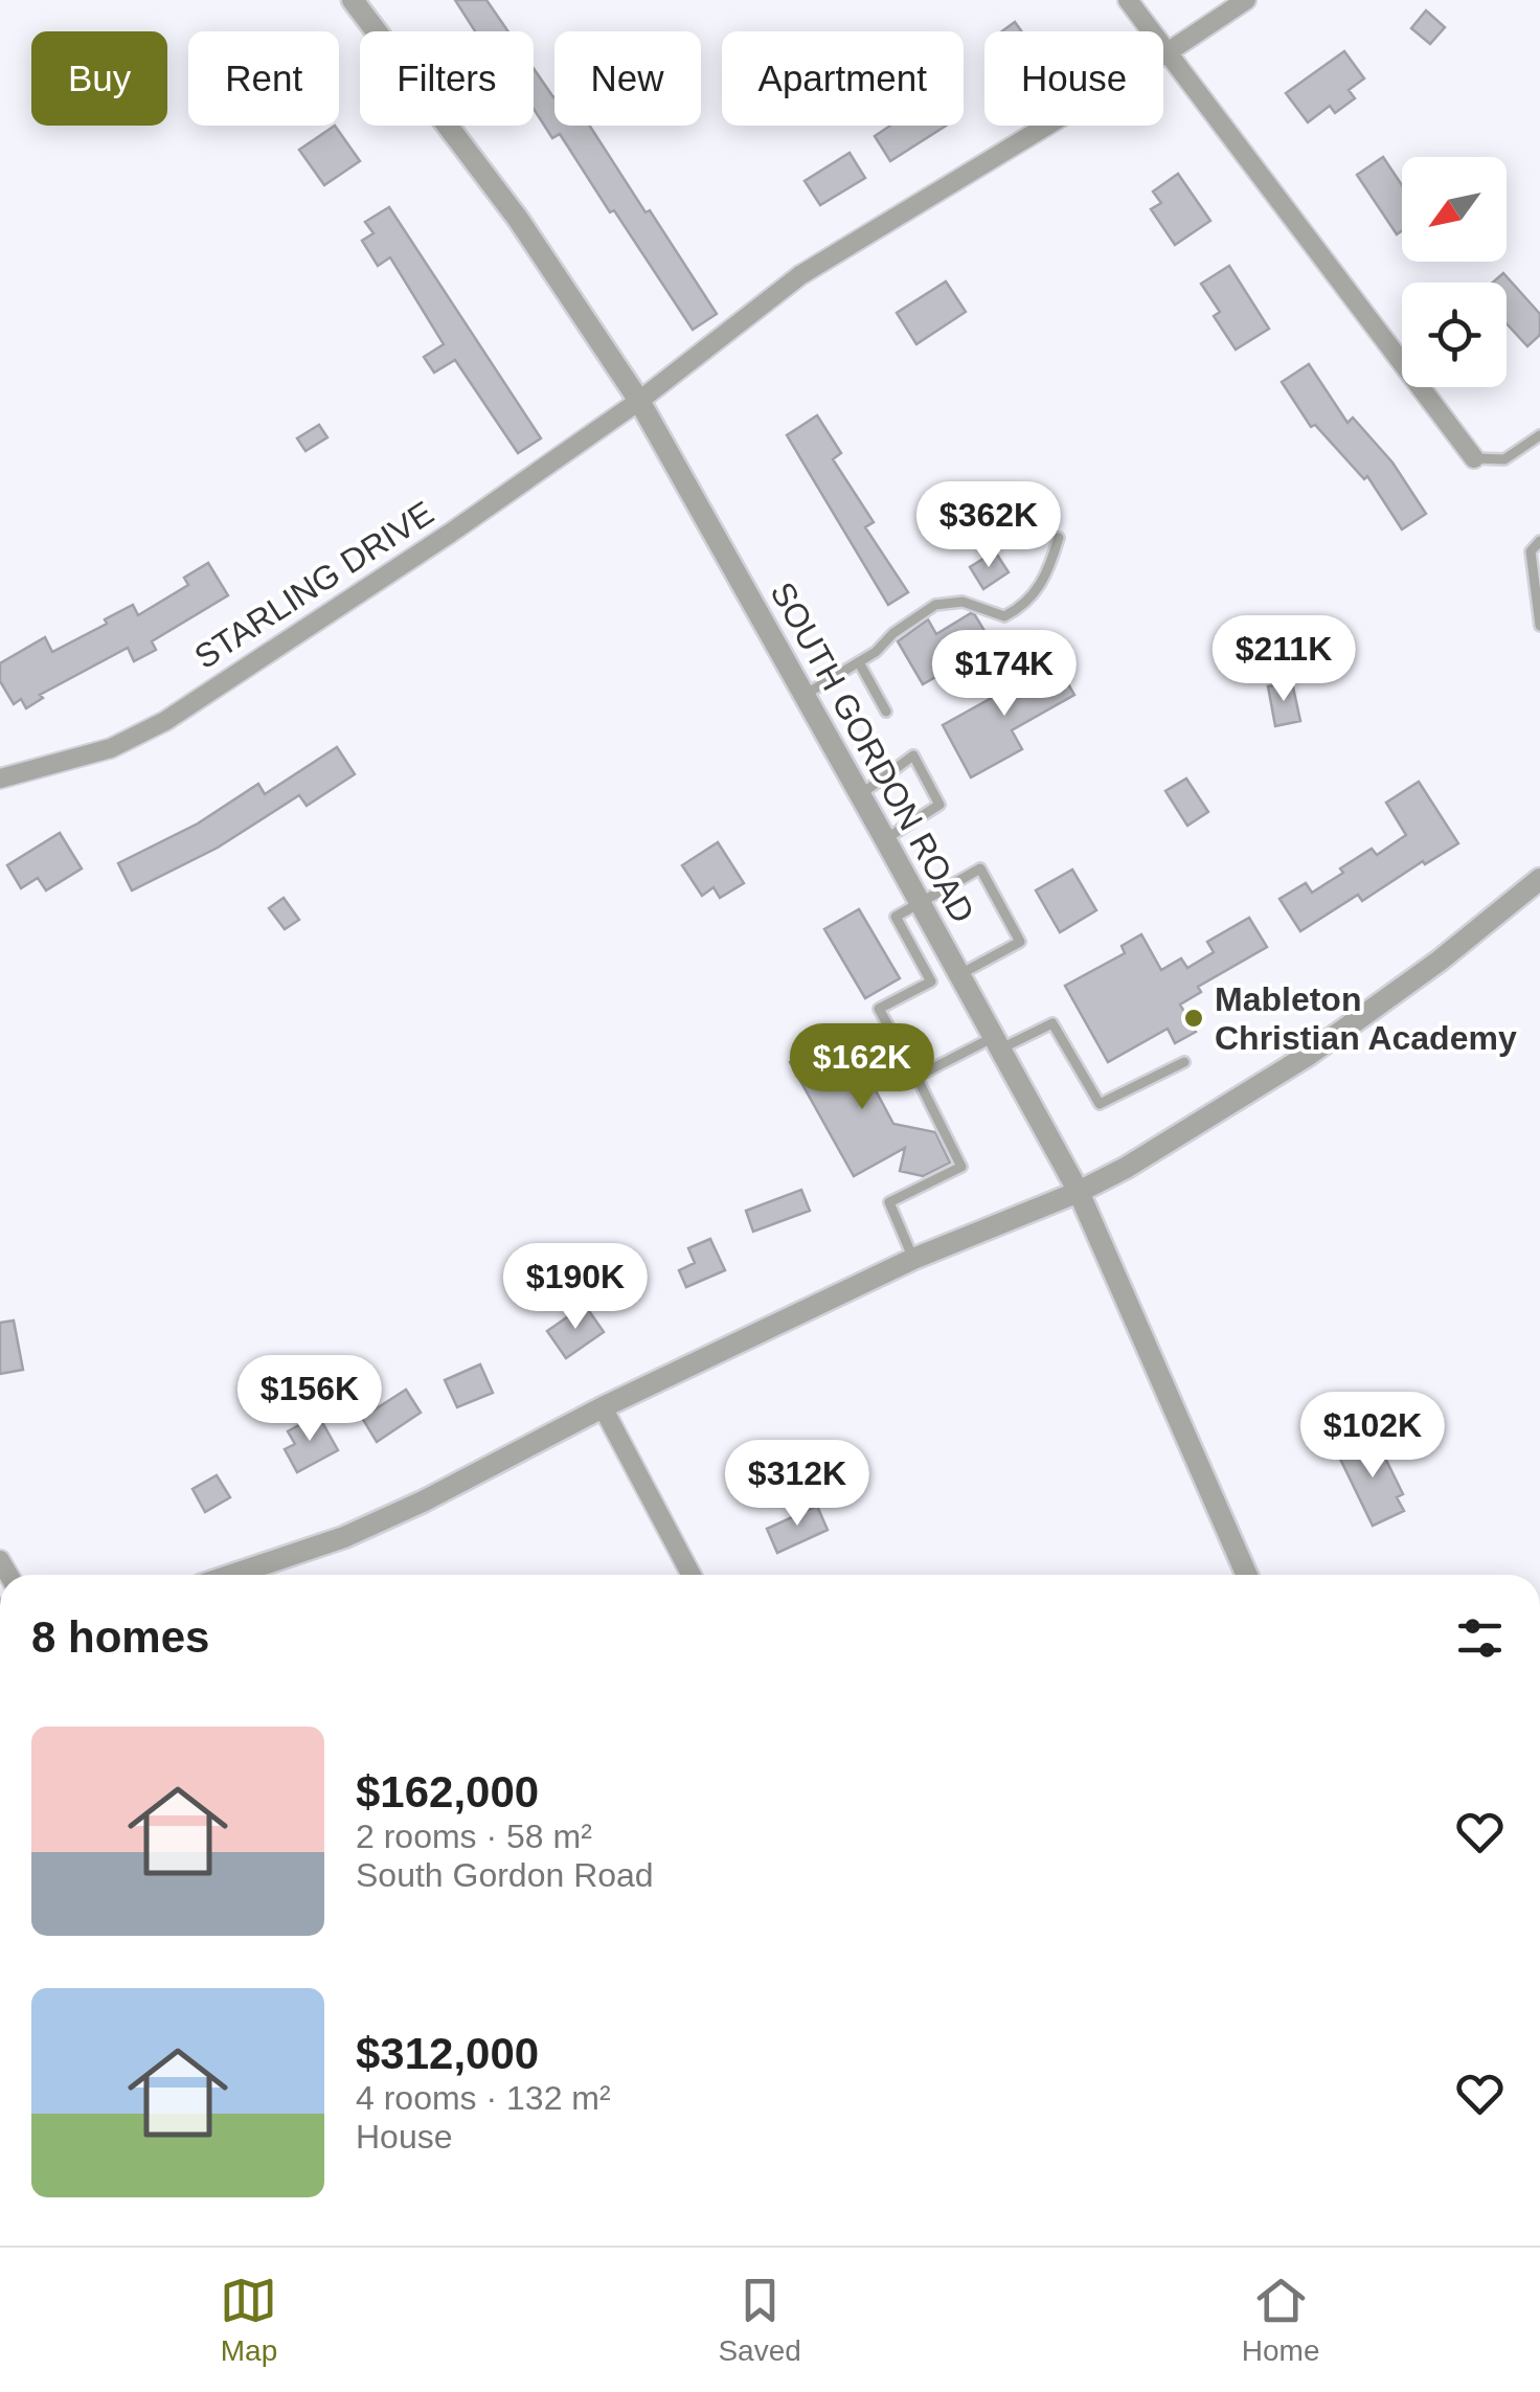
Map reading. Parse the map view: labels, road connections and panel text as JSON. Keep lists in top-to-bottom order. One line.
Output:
{"streets":{"street":["STARLING DRIVE","SOUTH GORDON ROAD"]},"crossings":[["STARLING DRIVE","SOUTH GORDON ROAD"]],"places":["Mableton Christian Academy"],"north":"bottom left","page":{"chip":["Buy","Rent","Filters","New","Apartment","House"],"price":["$362K","$211K","$174K","$162K","$190K","$156K","$102K","$312K"],"heading":"8 homes","list":[{"name":"$162,000","note":"2 rooms · 58 m² · South Gordon Road"},{"name":"$312,000","note":"4 rooms · 132 m² · House"}],"tabs":["Map","Saved","Home"]}}
